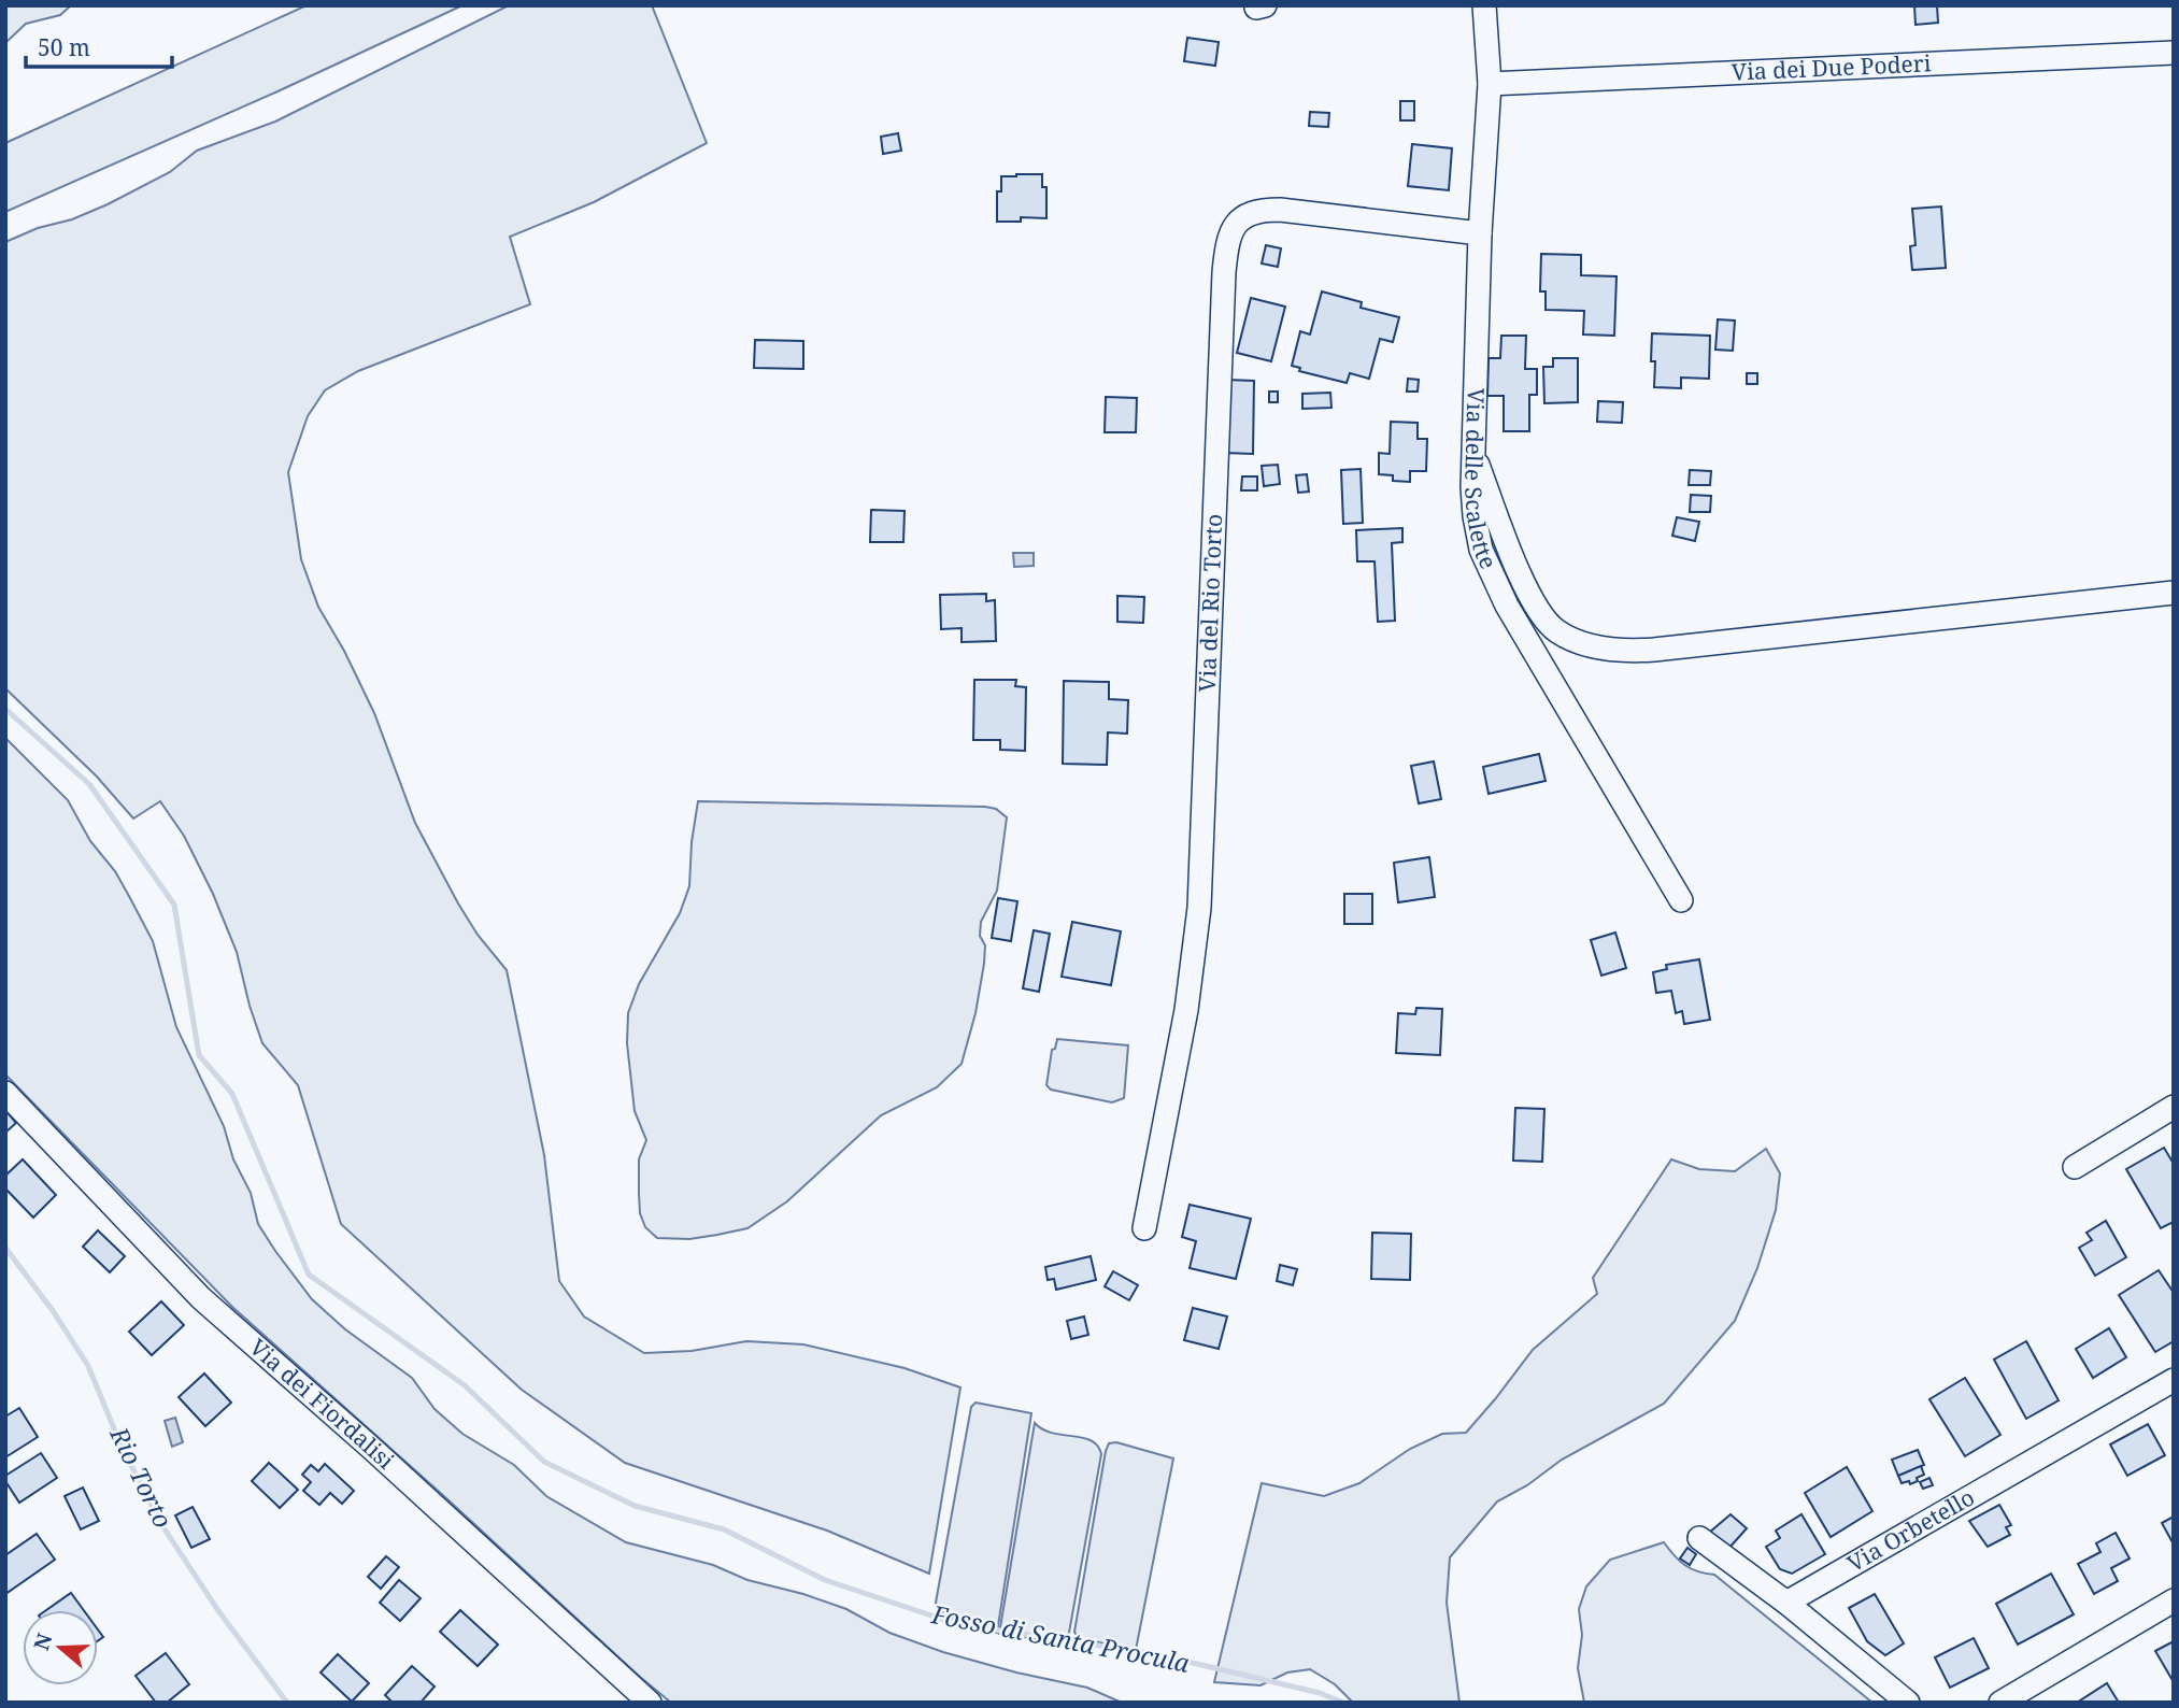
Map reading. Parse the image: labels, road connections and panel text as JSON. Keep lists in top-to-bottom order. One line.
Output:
{"streets":{"street":["Via dei Due Poderi","Via delle Scalette","Via del Rio Torto","Via dei Fiordalisi","Via Orbetello"]},"crossings":[["Via dei Due Poderi","Via delle Scalette"],["Via delle Scalette","Via del Rio Torto"]],"water":["Rio Torto","Fosso di Santa Procula"],"scale_bar":"50 m","north":"left"}
